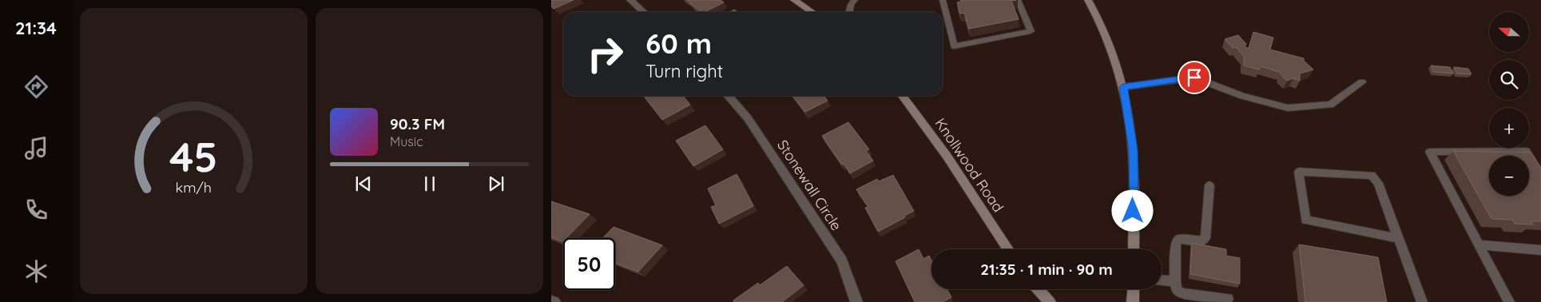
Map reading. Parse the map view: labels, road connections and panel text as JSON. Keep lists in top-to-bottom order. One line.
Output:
{"streets":{"main road":["Knollwood Road"],"street":["Stonewall Circle"]},"north":"left","page":{"tabs":"21:34","map_buttons":["+","−"],"turn":["60 m","Turn right"],"song":["90.3 FM","Music"],"limit":"50","trip":"21:35 · 1 min · 90 m","gauge":["45","km/h"]}}
